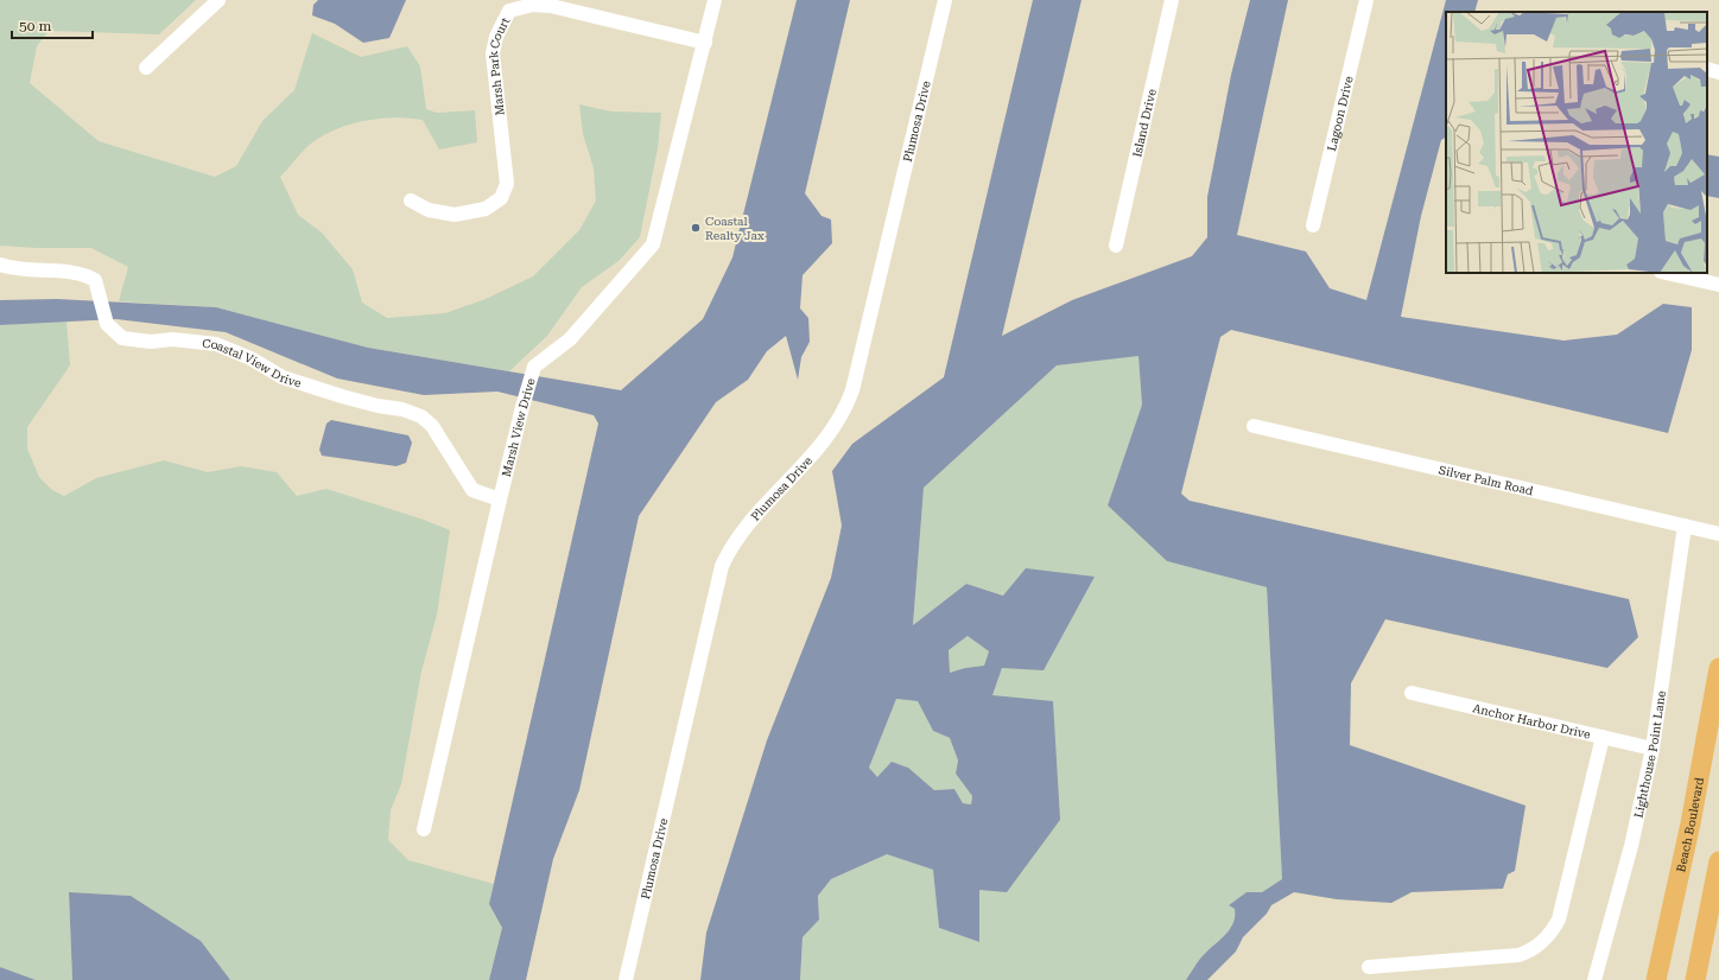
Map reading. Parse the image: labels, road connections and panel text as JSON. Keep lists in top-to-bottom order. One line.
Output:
{"streets":{"highway":["Beach Boulevard"],"street":["Marsh Park Court","Lagoon Drive","Plumosa Drive","Island Drive","Coastal View Drive","Marsh View Drive","Silver Palm Road","Anchor Harbor Drive","Lighthouse Point Lane"]},"crossings":[["Marsh Park Court","Marsh View Drive"],["Coastal View Drive","Marsh View Drive"],["Silver Palm Road","Lighthouse Point Lane"],["Anchor Harbor Drive","Lighthouse Point Lane"]],"places":["Coastal Realty Jax"],"scale_bar":"50 m"}
